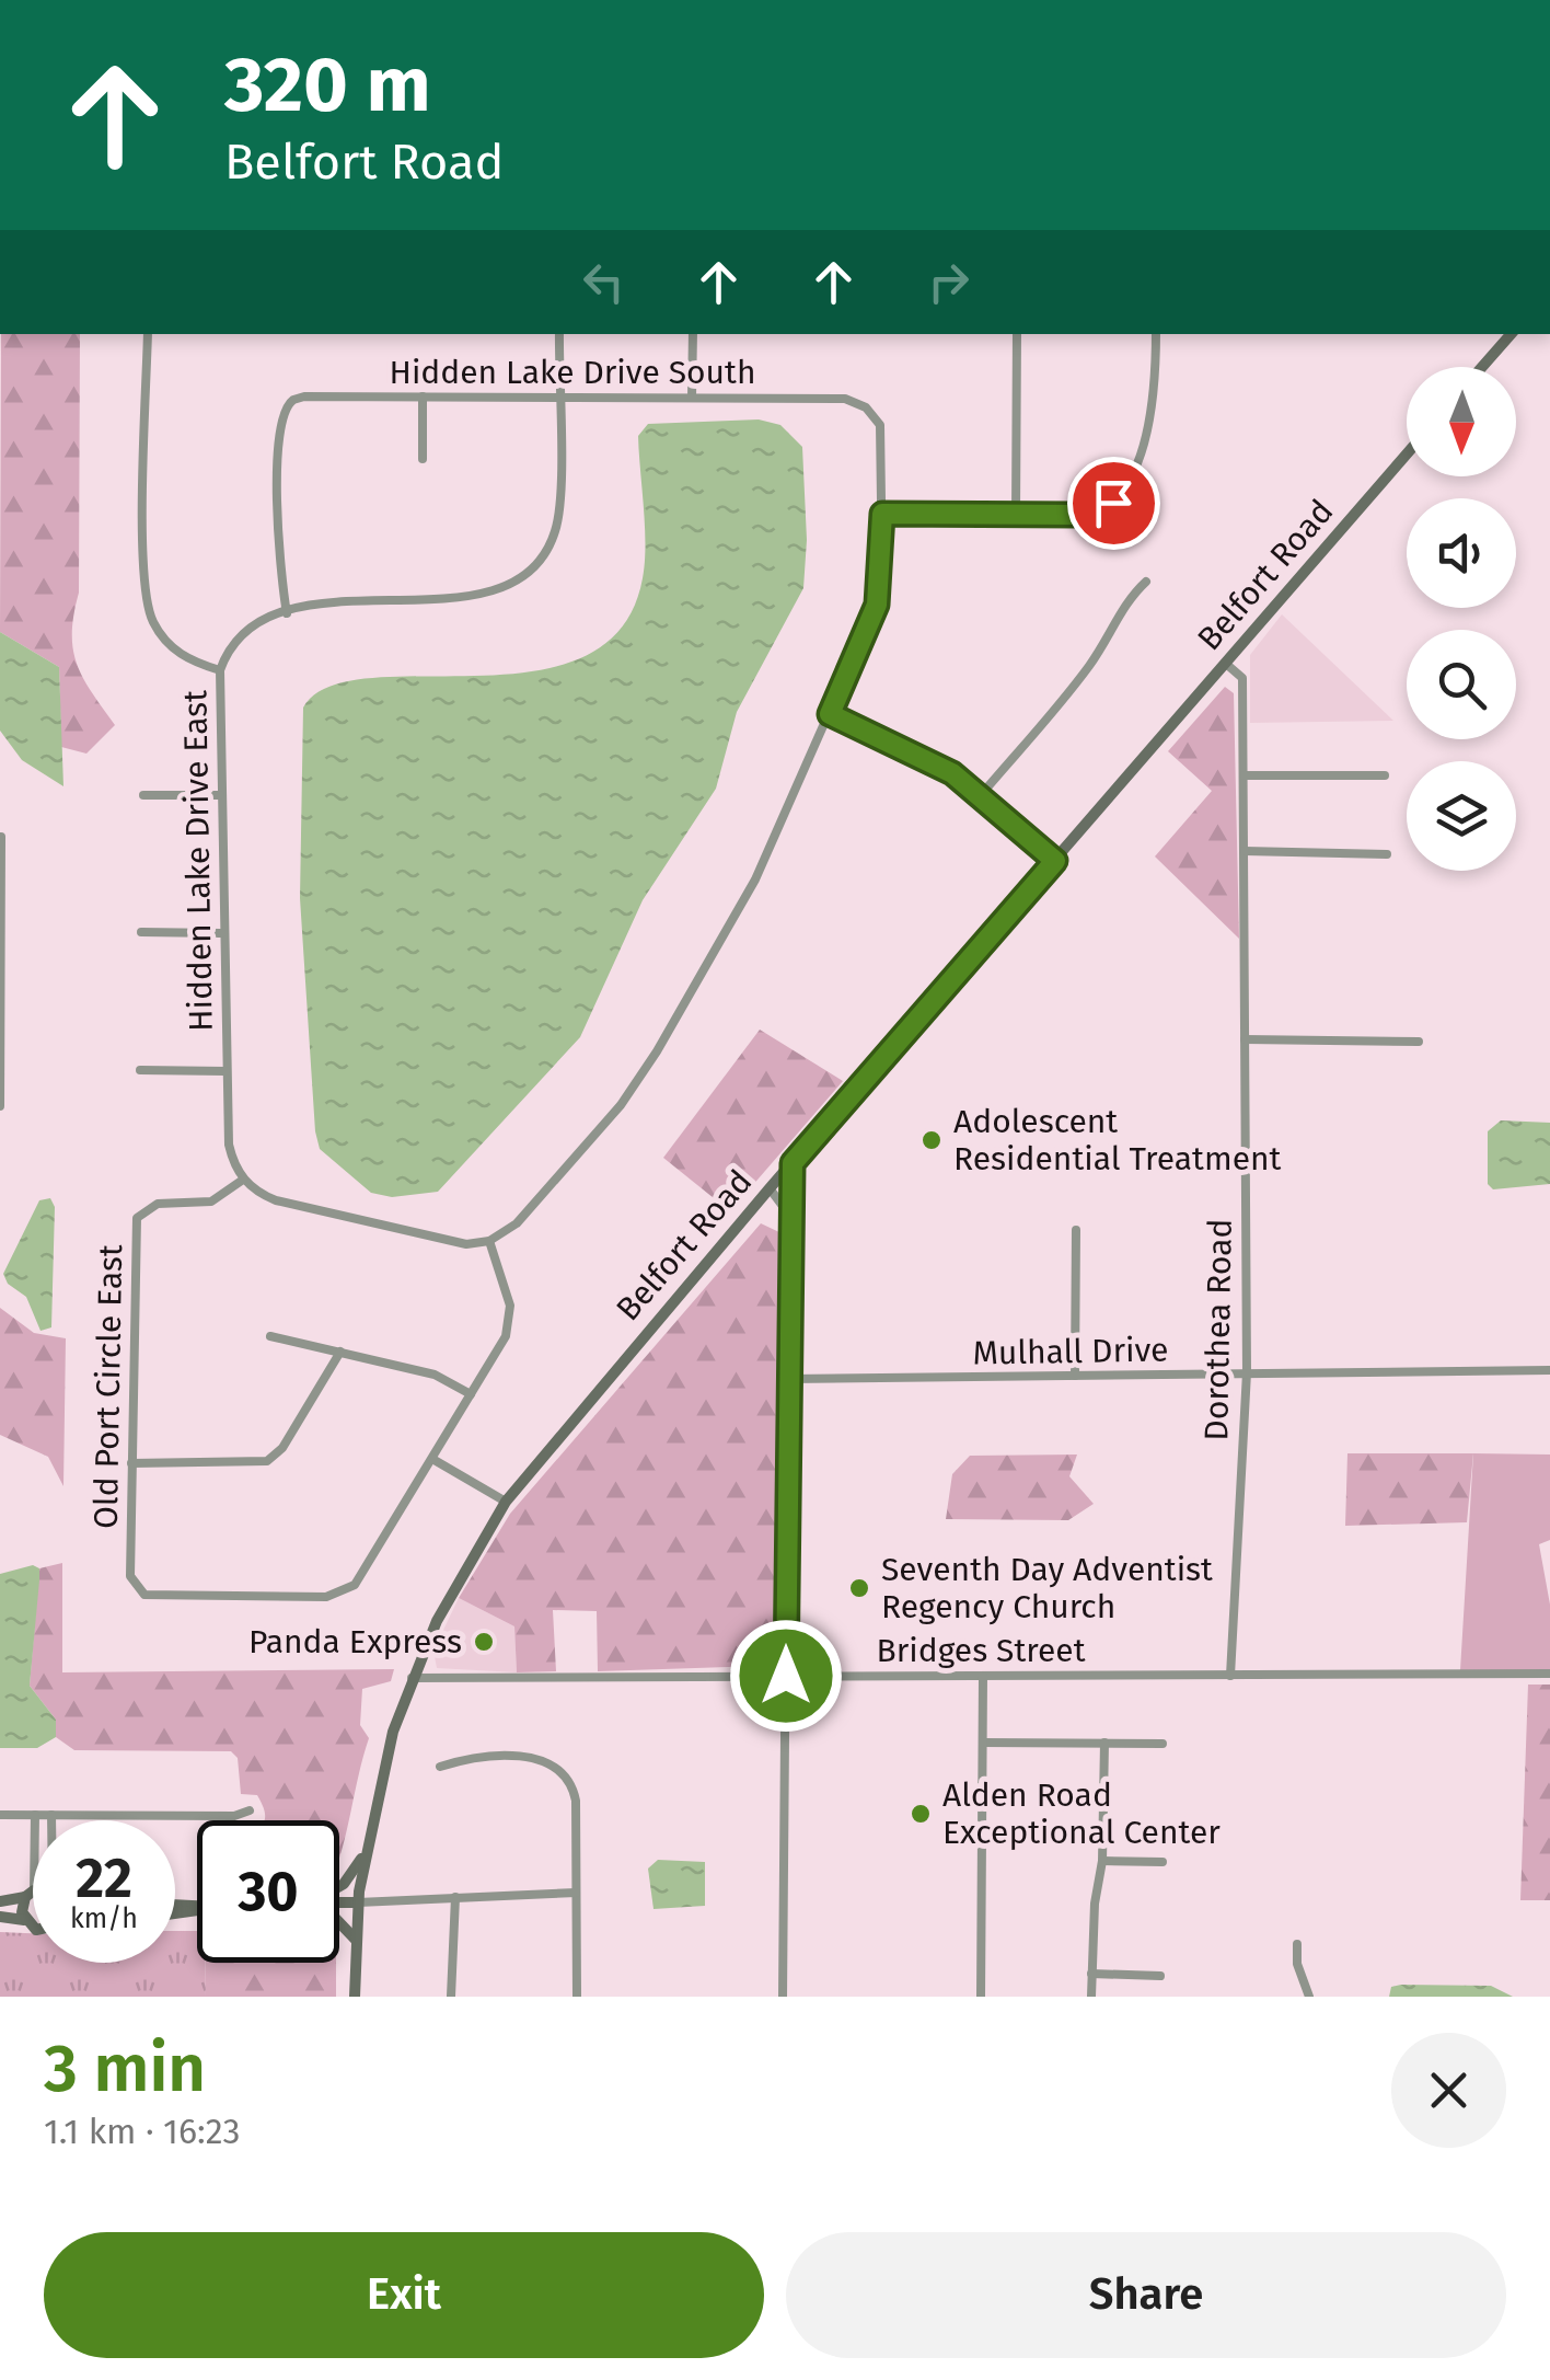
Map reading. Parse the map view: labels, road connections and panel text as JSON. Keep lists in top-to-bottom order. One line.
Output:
{"streets":{"street":["Hidden Lake Drive South","Belfort Road","Hidden Lake Drive East","Dorothea Road","Mulhall Drive","Old Port Circle East","Bridges Street"]},"crossings":[["Hidden Lake Drive South","Hidden Lake Drive East"],["Belfort Road","Dorothea Road"],["Belfort Road","Bridges Street"],["Hidden Lake Drive East","Old Port Circle East"],["Dorothea Road","Mulhall Drive"],["Dorothea Road","Bridges Street"]],"places":["Adolescent Residential Treatment","Seventh Day Adventist Regency Church","Panda Express","Alden Road Exceptional Center"],"north":"bottom","page":{"turn":["320 m","Belfort Road"],"speed":"22 km/h","limit":"30","heading":["3 min","1.1 km · 16:23"],"buttons":["Exit","Share"]}}
